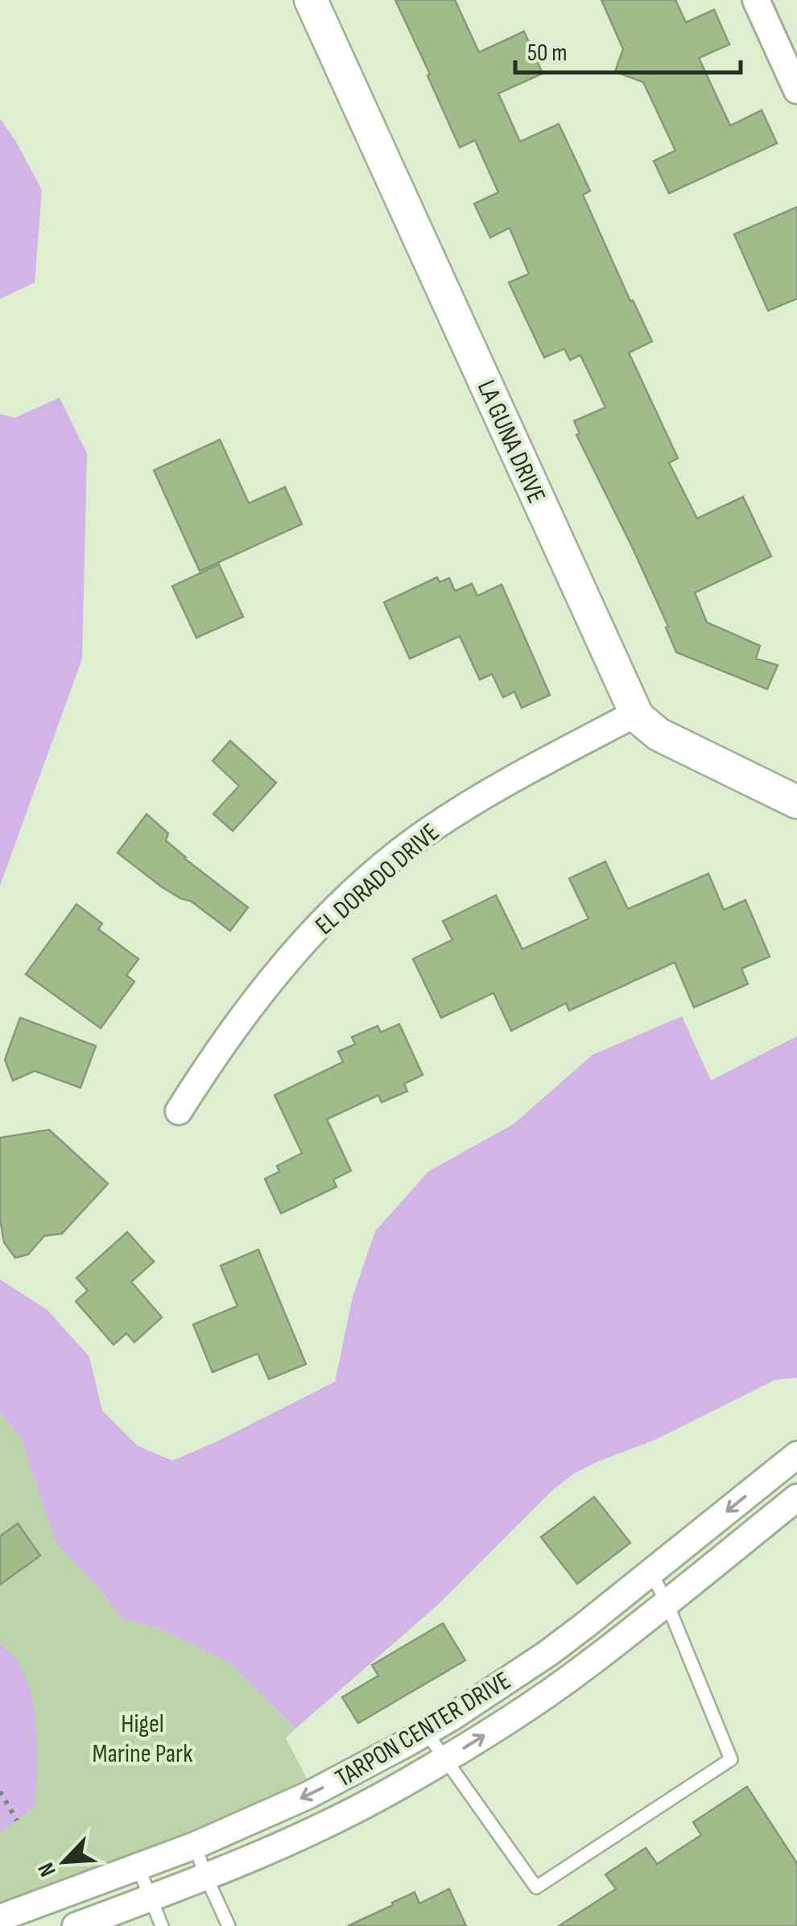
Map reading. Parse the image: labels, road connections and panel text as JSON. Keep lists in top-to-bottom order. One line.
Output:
{"streets":{"street":["LA GUNA DRIVE","EL DORADO DRIVE","TARPON CENTER DRIVE"]},"crossings":[["LA GUNA DRIVE","EL DORADO DRIVE"]],"parks":["Higel Marine Park"],"scale_bar":"50 m","north":"bottom left"}
